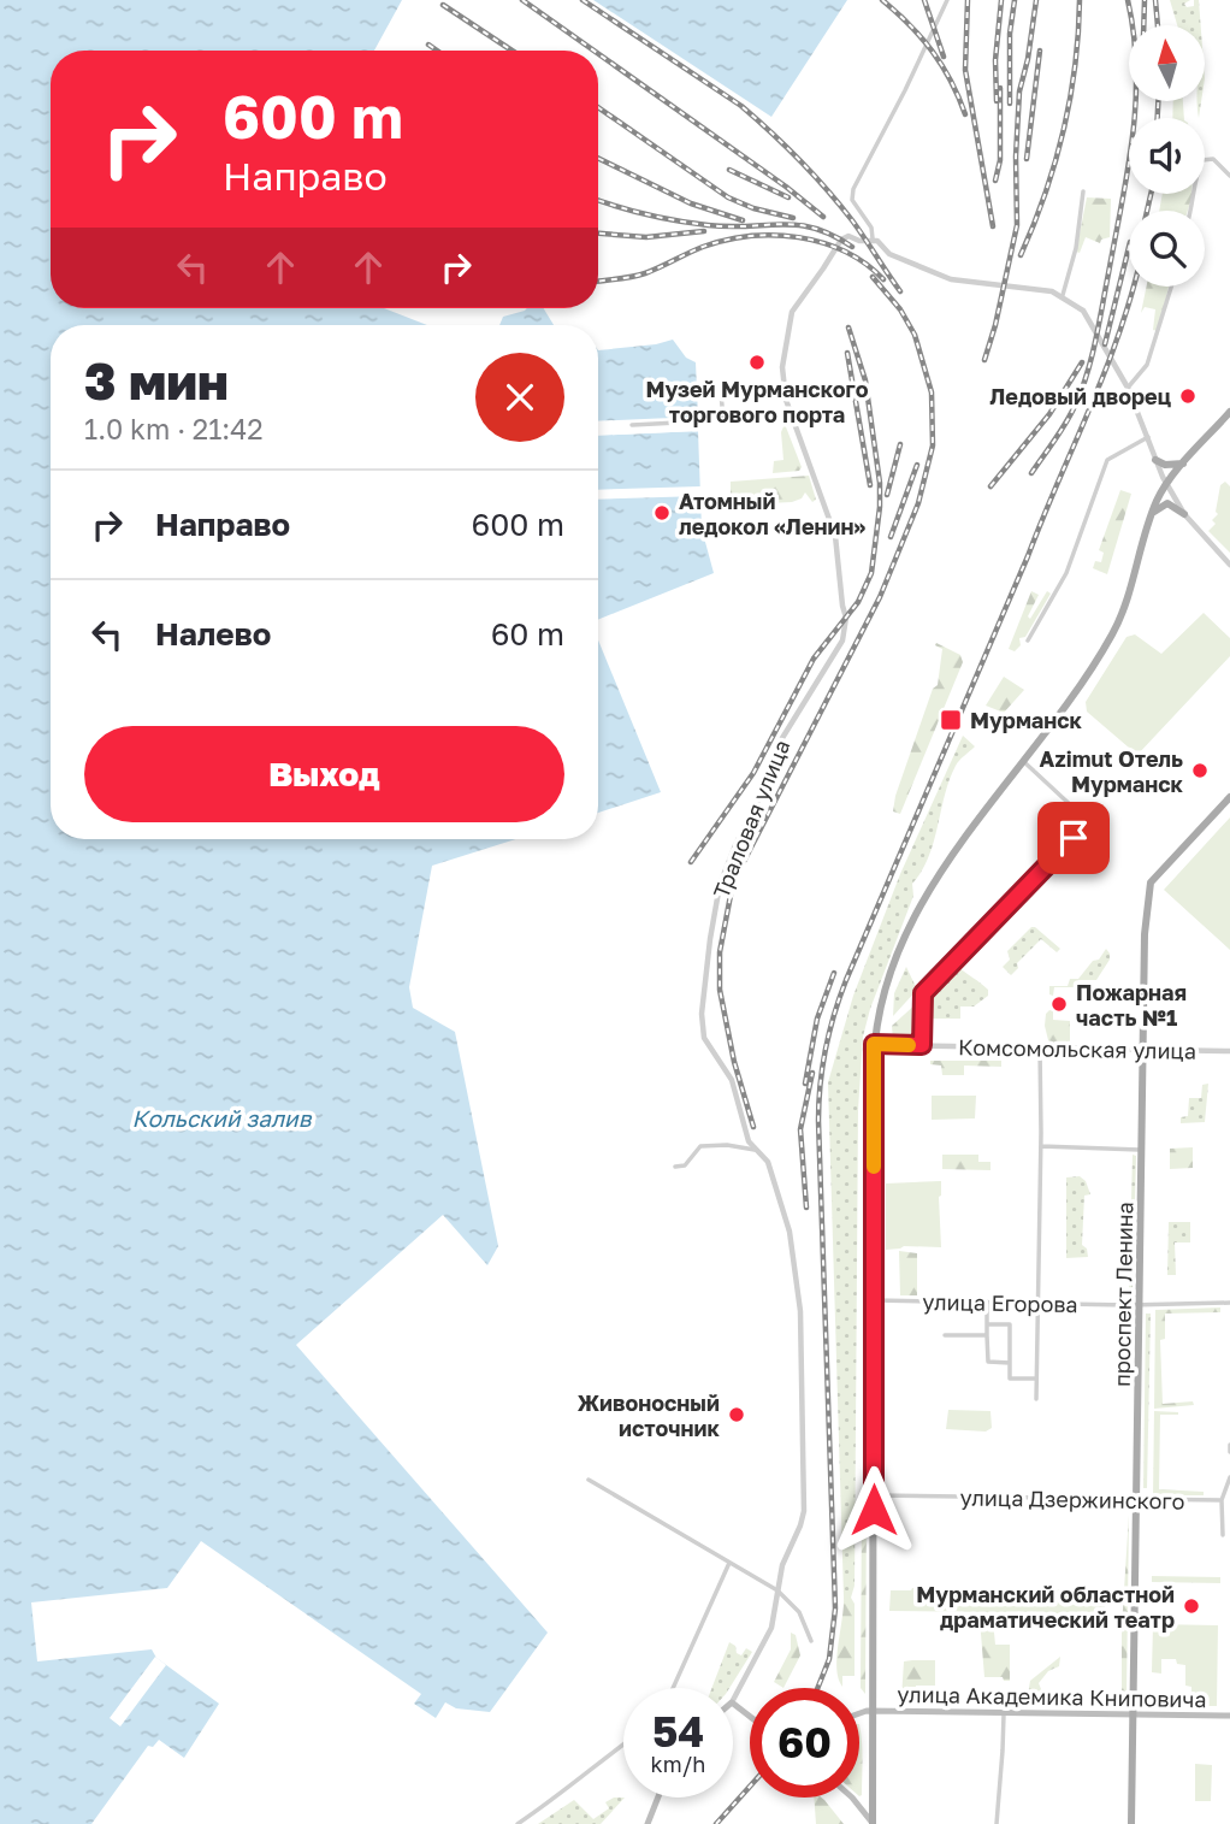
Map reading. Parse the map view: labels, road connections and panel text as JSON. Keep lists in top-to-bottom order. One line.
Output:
{"streets":{"main road":["проспект Ленина","улица Академика Книповича"],"street":["Траловая улица","Комсомольская улица","улица Егорова","улица Дзержинского"]},"crossings":[["Комсомольская улица","проспект Ленина"],["проспект Ленина","улица Егорова"],["проспект Ленина","улица Дзержинского"],["проспект Ленина","улица Академика Книповича"]],"water":["Кольский залив"],"places":{"other":["Музей Мурманского торгового порта","Ледовый дворец","Атомный ледокол «Ленин»","Azimut Отель Мурманск","Пожарная часть №1","Живоносный источник","Мурманский областной драматический театр"],"transit":["Мурманск"]},"north":"top","page":{"turn":["600 m","Направо"],"heading":["3 мин","1.0 km · 21:42"],"list":[{"name":"Направо","value":"600 m"},{"name":"Налево","value":"60 m"}],"buttons":"Выход","speed":"54 km/h","limit":"60"}}
